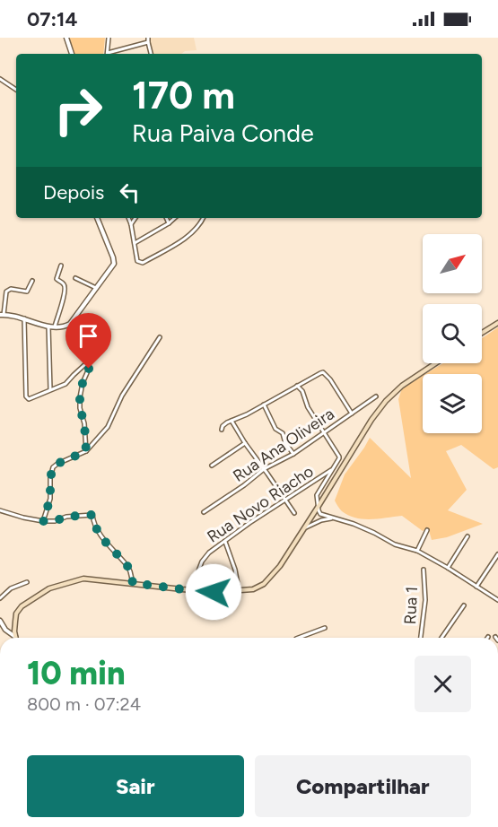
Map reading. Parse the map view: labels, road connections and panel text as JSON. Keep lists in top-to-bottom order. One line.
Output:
{"streets":{"street":["Rua Ana Oliveira","Rua Novo Riacho","Rua 1"]},"north":"top right","page":{"status":"07:14","turn":["170 m","Rua Paiva Conde"],"then":"Depois","heading":["10 min","800 m · 07:24"],"buttons":["Sair","Compartilhar"]}}
